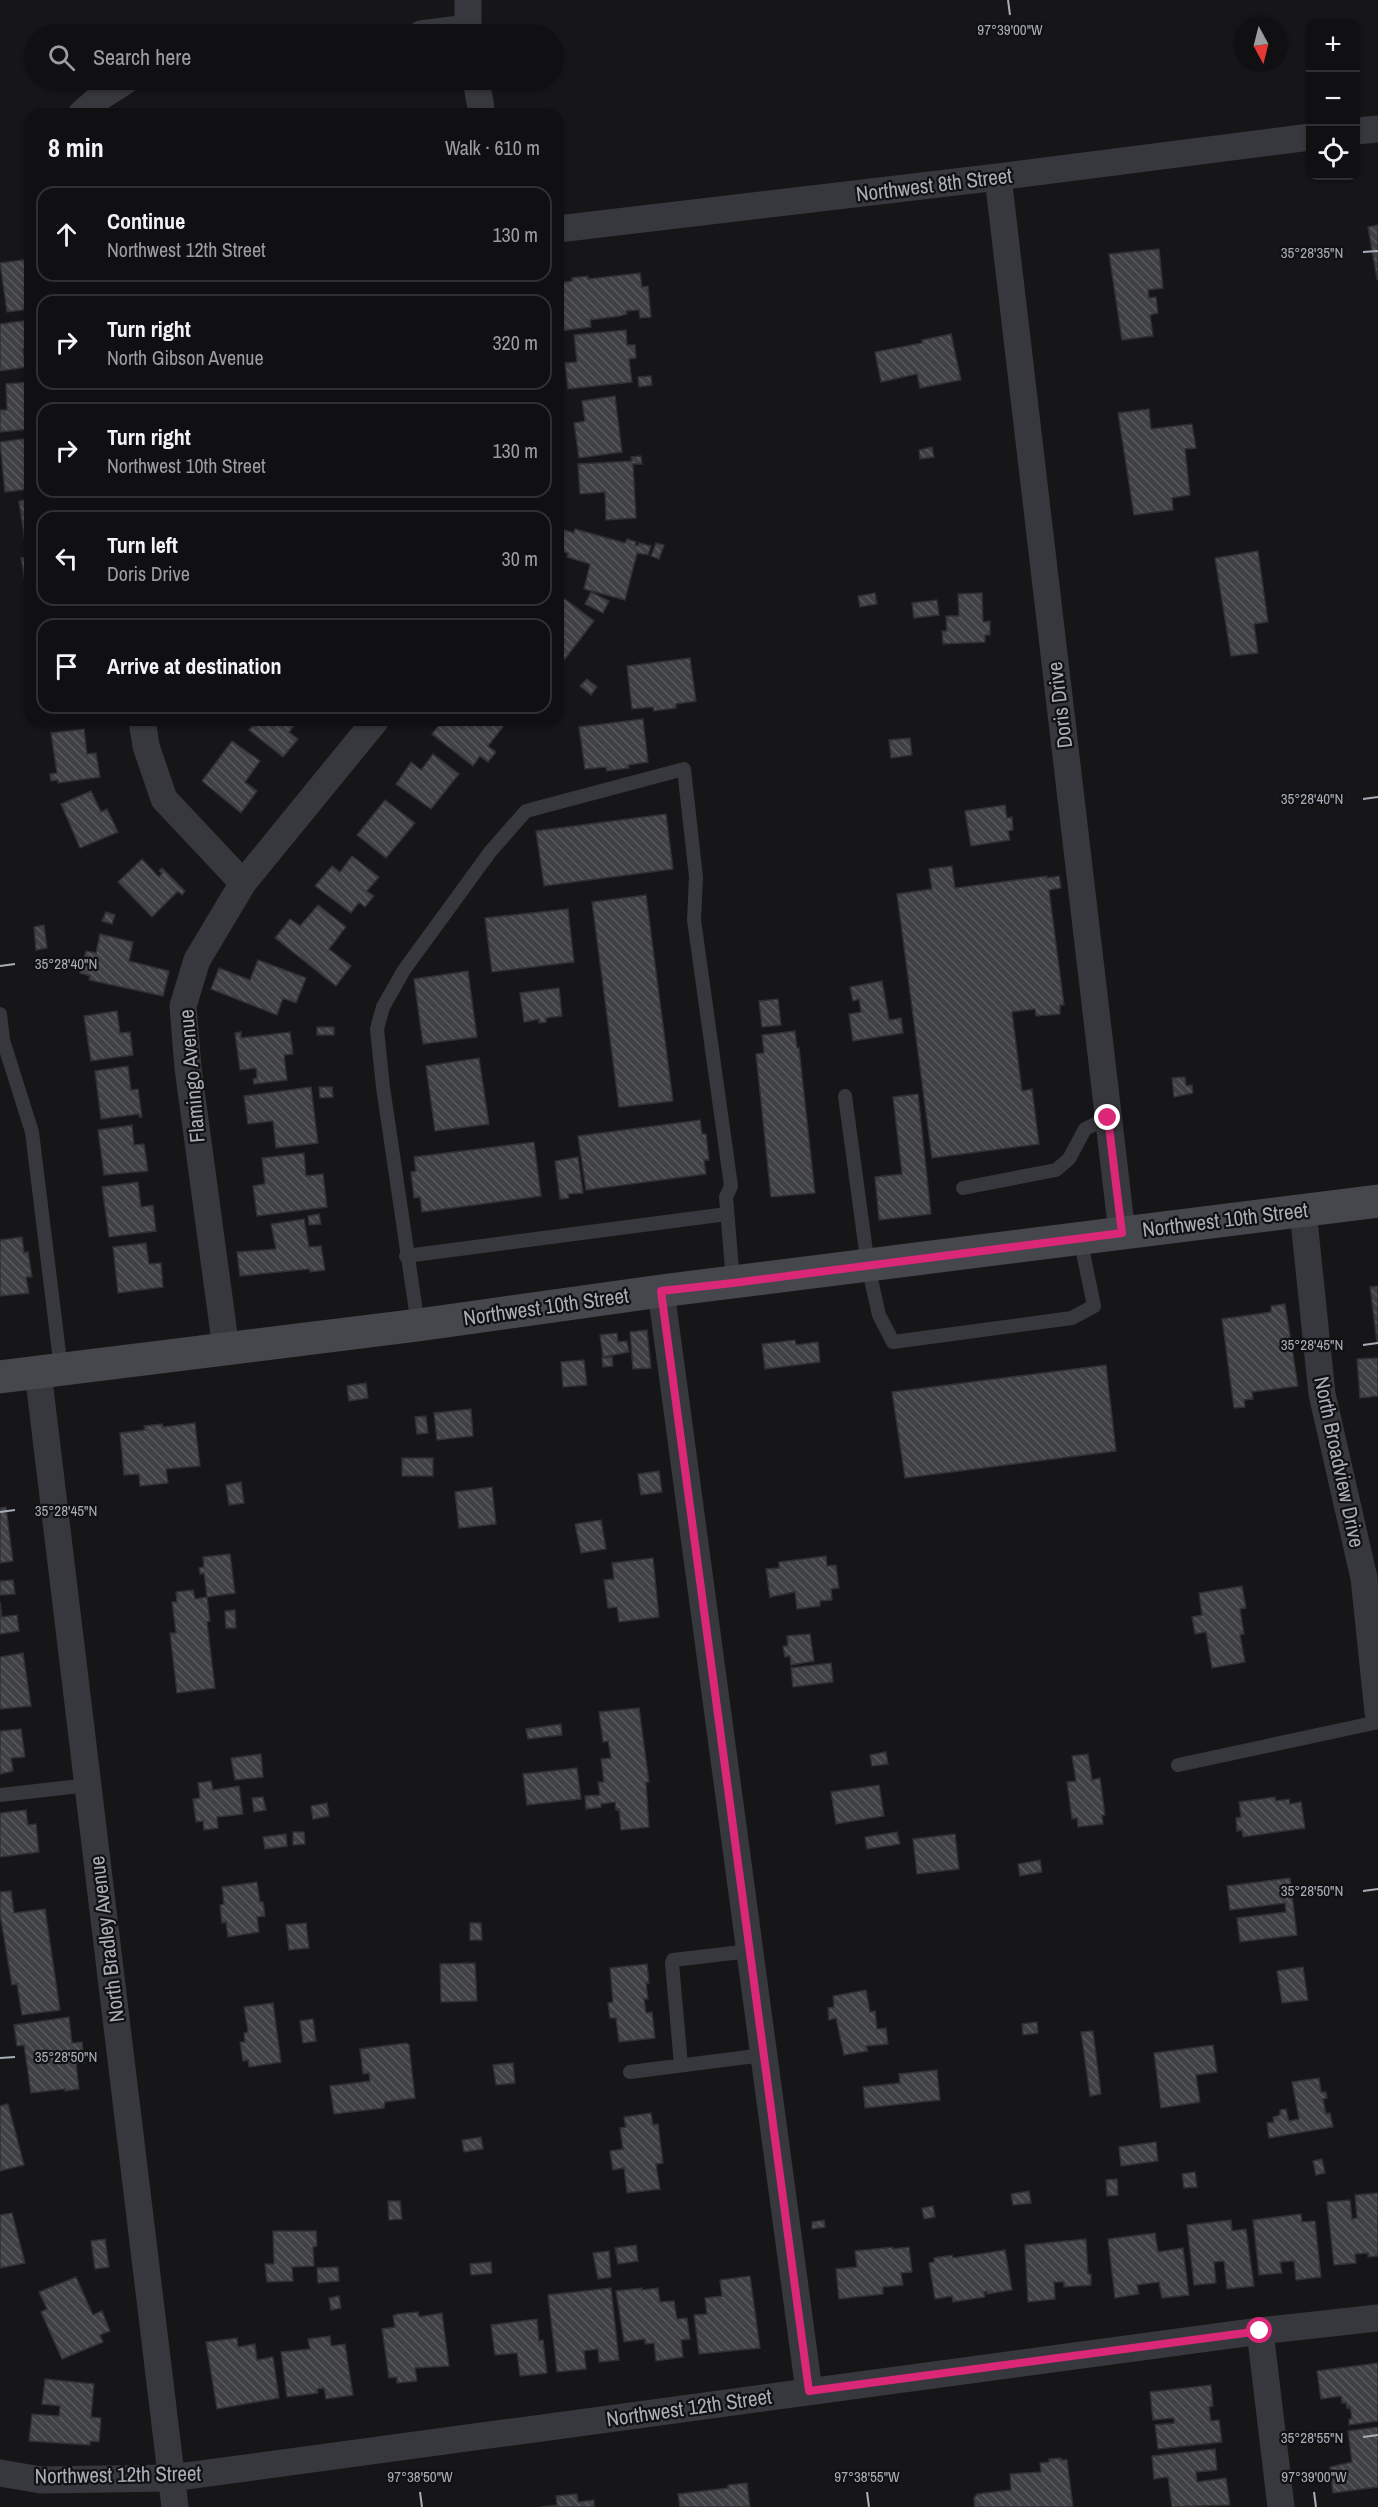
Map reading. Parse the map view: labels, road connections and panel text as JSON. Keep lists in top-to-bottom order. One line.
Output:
{"streets":{"main road":["Northwest 10th Street"],"street":["Northwest 8th Street","Doris Drive","Flamingo Avenue","North Broadview Drive","North Bradley Avenue","Northwest 12th Street"]},"crossings":[["Northwest 8th Street","Doris Drive"],["Doris Drive","Northwest 10th Street"],["Flamingo Avenue","Northwest 10th Street"],["Northwest 10th Street","North Broadview Drive"],["Northwest 10th Street","North Bradley Avenue"],["North Bradley Avenue","Northwest 12th Street"]],"north":"bottom","page":{"map_buttons":["+","−"],"search":"Search here","heading":["8 min","Walk · 610 m"],"list":[["Continue","Northwest 12th Street","130 m"],["Turn right","North Gibson Avenue","320 m"],["Turn right","Northwest 10th Street","130 m"],["Turn left","Doris Drive","30 m"],"Arrive at destination"]},"coordinates":["97°39'00\"W","35°28'35\"N","35°28'40\"N","35°28'45\"N","35°28'50\"N","35°28'55\"N","97°38'50\"W","97°38'55\"W"]}
